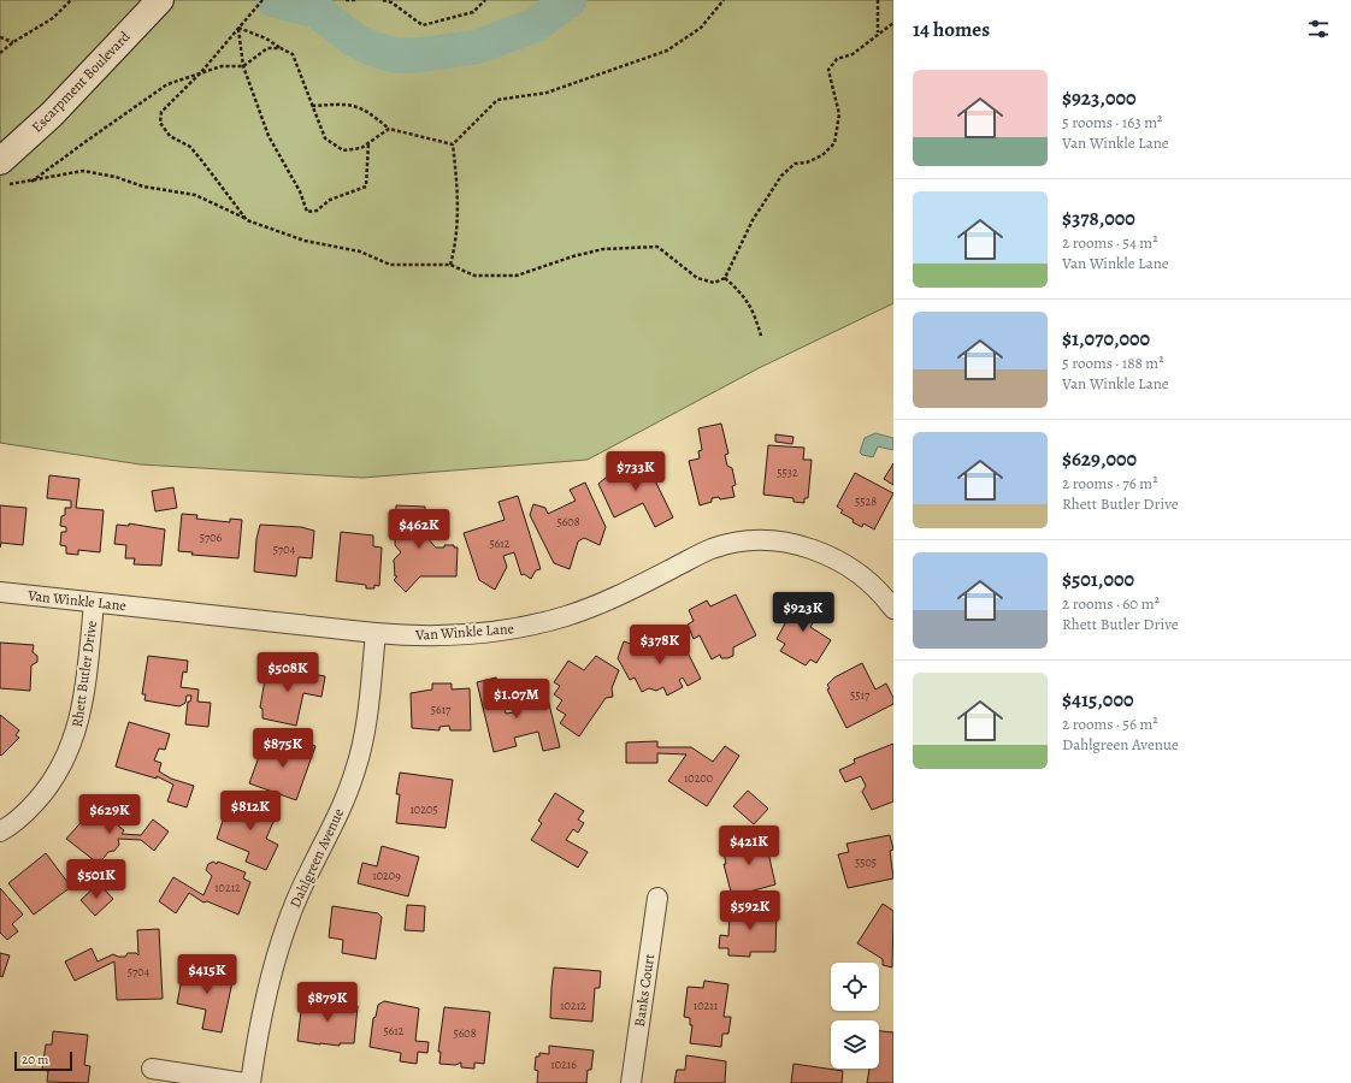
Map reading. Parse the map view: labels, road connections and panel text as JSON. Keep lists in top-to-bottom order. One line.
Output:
{"streets":{"main road":["Escarpment Boulevard"],"street":["Van Winkle Lane","Rhett Butler Drive","Dahlgreen Avenue","Banks Court"]},"crossings":[["Van Winkle Lane","Rhett Butler Drive"],["Van Winkle Lane","Dahlgreen Avenue"]],"house_numbers":["5532","5528","5608","5706","5612","5704","5517","5617","10200","10205","5505","10209","10212","5704","10212","10211","5612","5608","10216"],"scale_bar":"20 m","page":{"heading":"14 homes","list":[{"name":"$923,000","note":"5 rooms · 163 m² · Van Winkle Lane"},{"name":"$378,000","note":"2 rooms · 54 m² · Van Winkle Lane"},{"name":"$1,070,000","note":"5 rooms · 188 m² · Van Winkle Lane"},{"name":"$629,000","note":"2 rooms · 76 m² · Rhett Butler Drive"},{"name":"$501,000","note":"2 rooms · 60 m² · Rhett Butler Drive"},{"name":"$415,000","note":"2 rooms · 56 m² · Dahlgreen Avenue"}],"price":["$733K","$462K","$923K","$378K","$508K","$1.07M","$875K","$812K","$629K","$421K","$501K","$592K","$415K","$879K"],"scale":"20 m"}}
